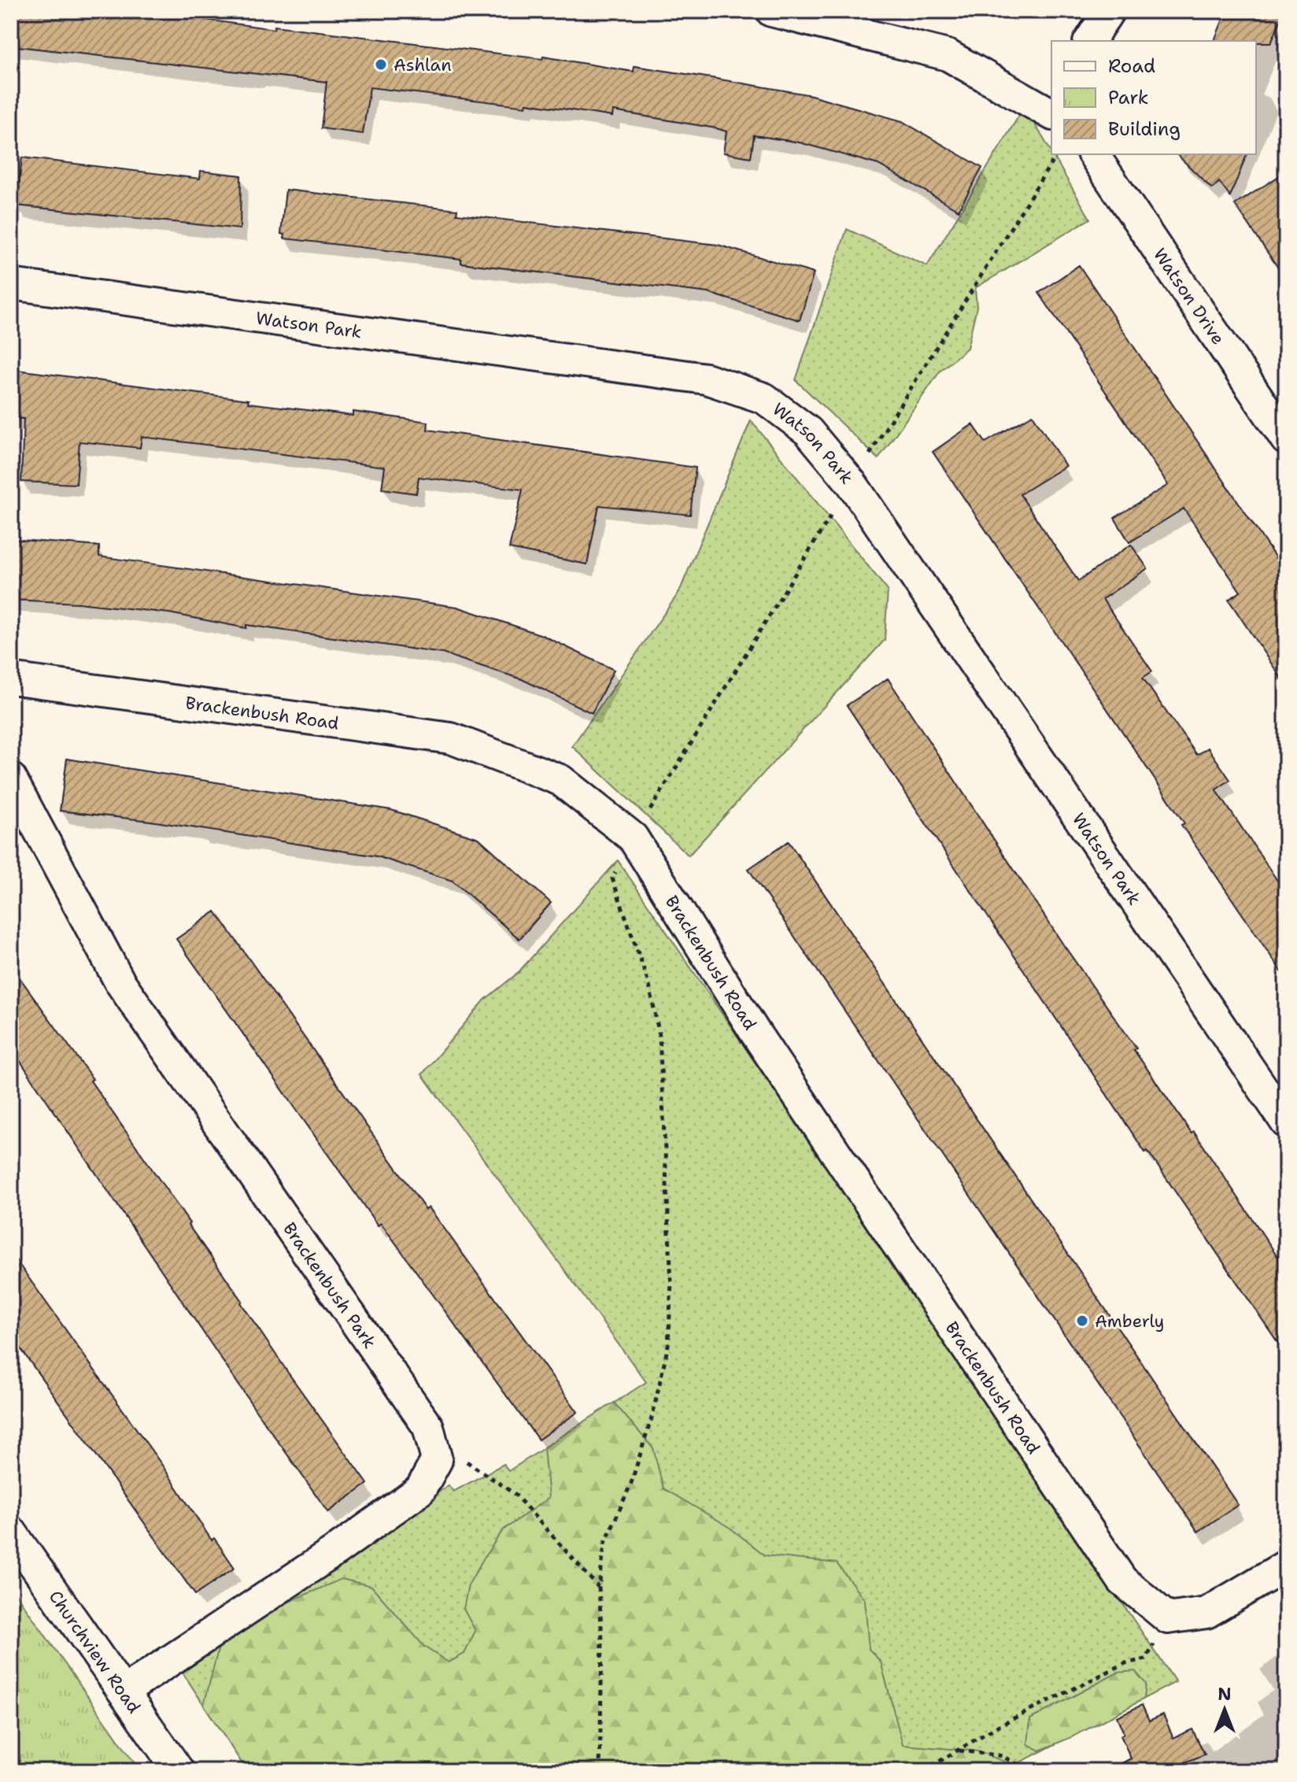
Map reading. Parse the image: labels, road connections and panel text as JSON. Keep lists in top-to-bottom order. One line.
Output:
{"streets":{"street":["Watson Drive","Watson Park","Brackenbush Road","Brackenbush Park","Churchview Road"]},"places":["Ashlan","Amberly"],"legend":["Road","Park","Building"],"north":"top"}
